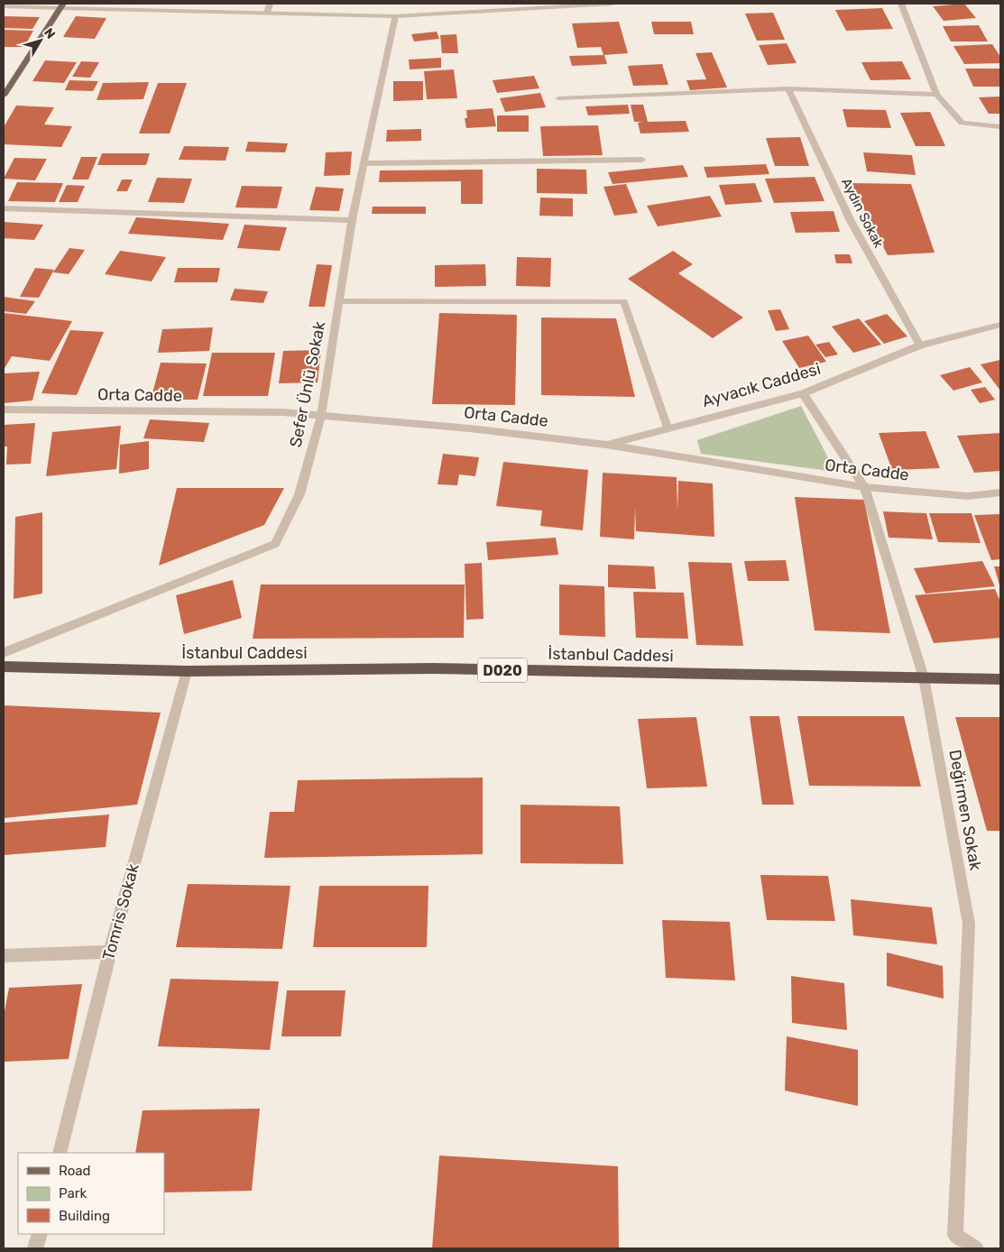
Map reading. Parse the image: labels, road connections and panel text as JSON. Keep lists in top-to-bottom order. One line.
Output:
{"streets":{"highway":["İstanbul Caddesi","D020"],"street":["Aydın Sokak","Sefer Ünlü Sokak","Ayvacık Caddesi","Orta Cadde","Değirmen Sokak","Tomris Sokak"]},"crossings":[["Aydın Sokak","Ayvacık Caddesi"],["Sefer Ünlü Sokak","Orta Cadde"],["Ayvacık Caddesi","Orta Cadde"],["Ayvacık Caddesi","Değirmen Sokak"],["Orta Cadde","Değirmen Sokak"],["İstanbul Caddesi","Değirmen Sokak"],["İstanbul Caddesi","Tomris Sokak"]],"legend":["Road","Park","Building"],"north":"top right"}
